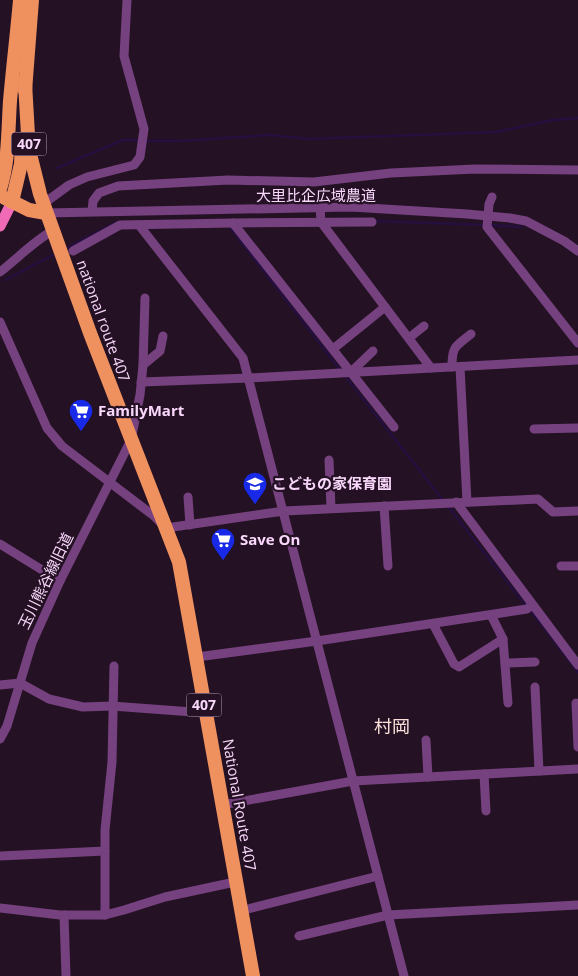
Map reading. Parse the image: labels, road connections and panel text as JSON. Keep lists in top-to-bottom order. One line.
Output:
{"streets":{"highway":["407","national route 407","National Route 407"],"street":["大里比企広域農道","玉川熊谷線旧道"]},"crossings":[["大里比企広域農道","national route 407"],["national route 407","玉川熊谷線旧道"],["national route 407","National Route 407"],["玉川熊谷線旧道","National Route 407"]],"districts":["村岡"],"places":{"supermarket":["FamilyMart","Save On"],"school or university":["こどもの家保育園"]}}
